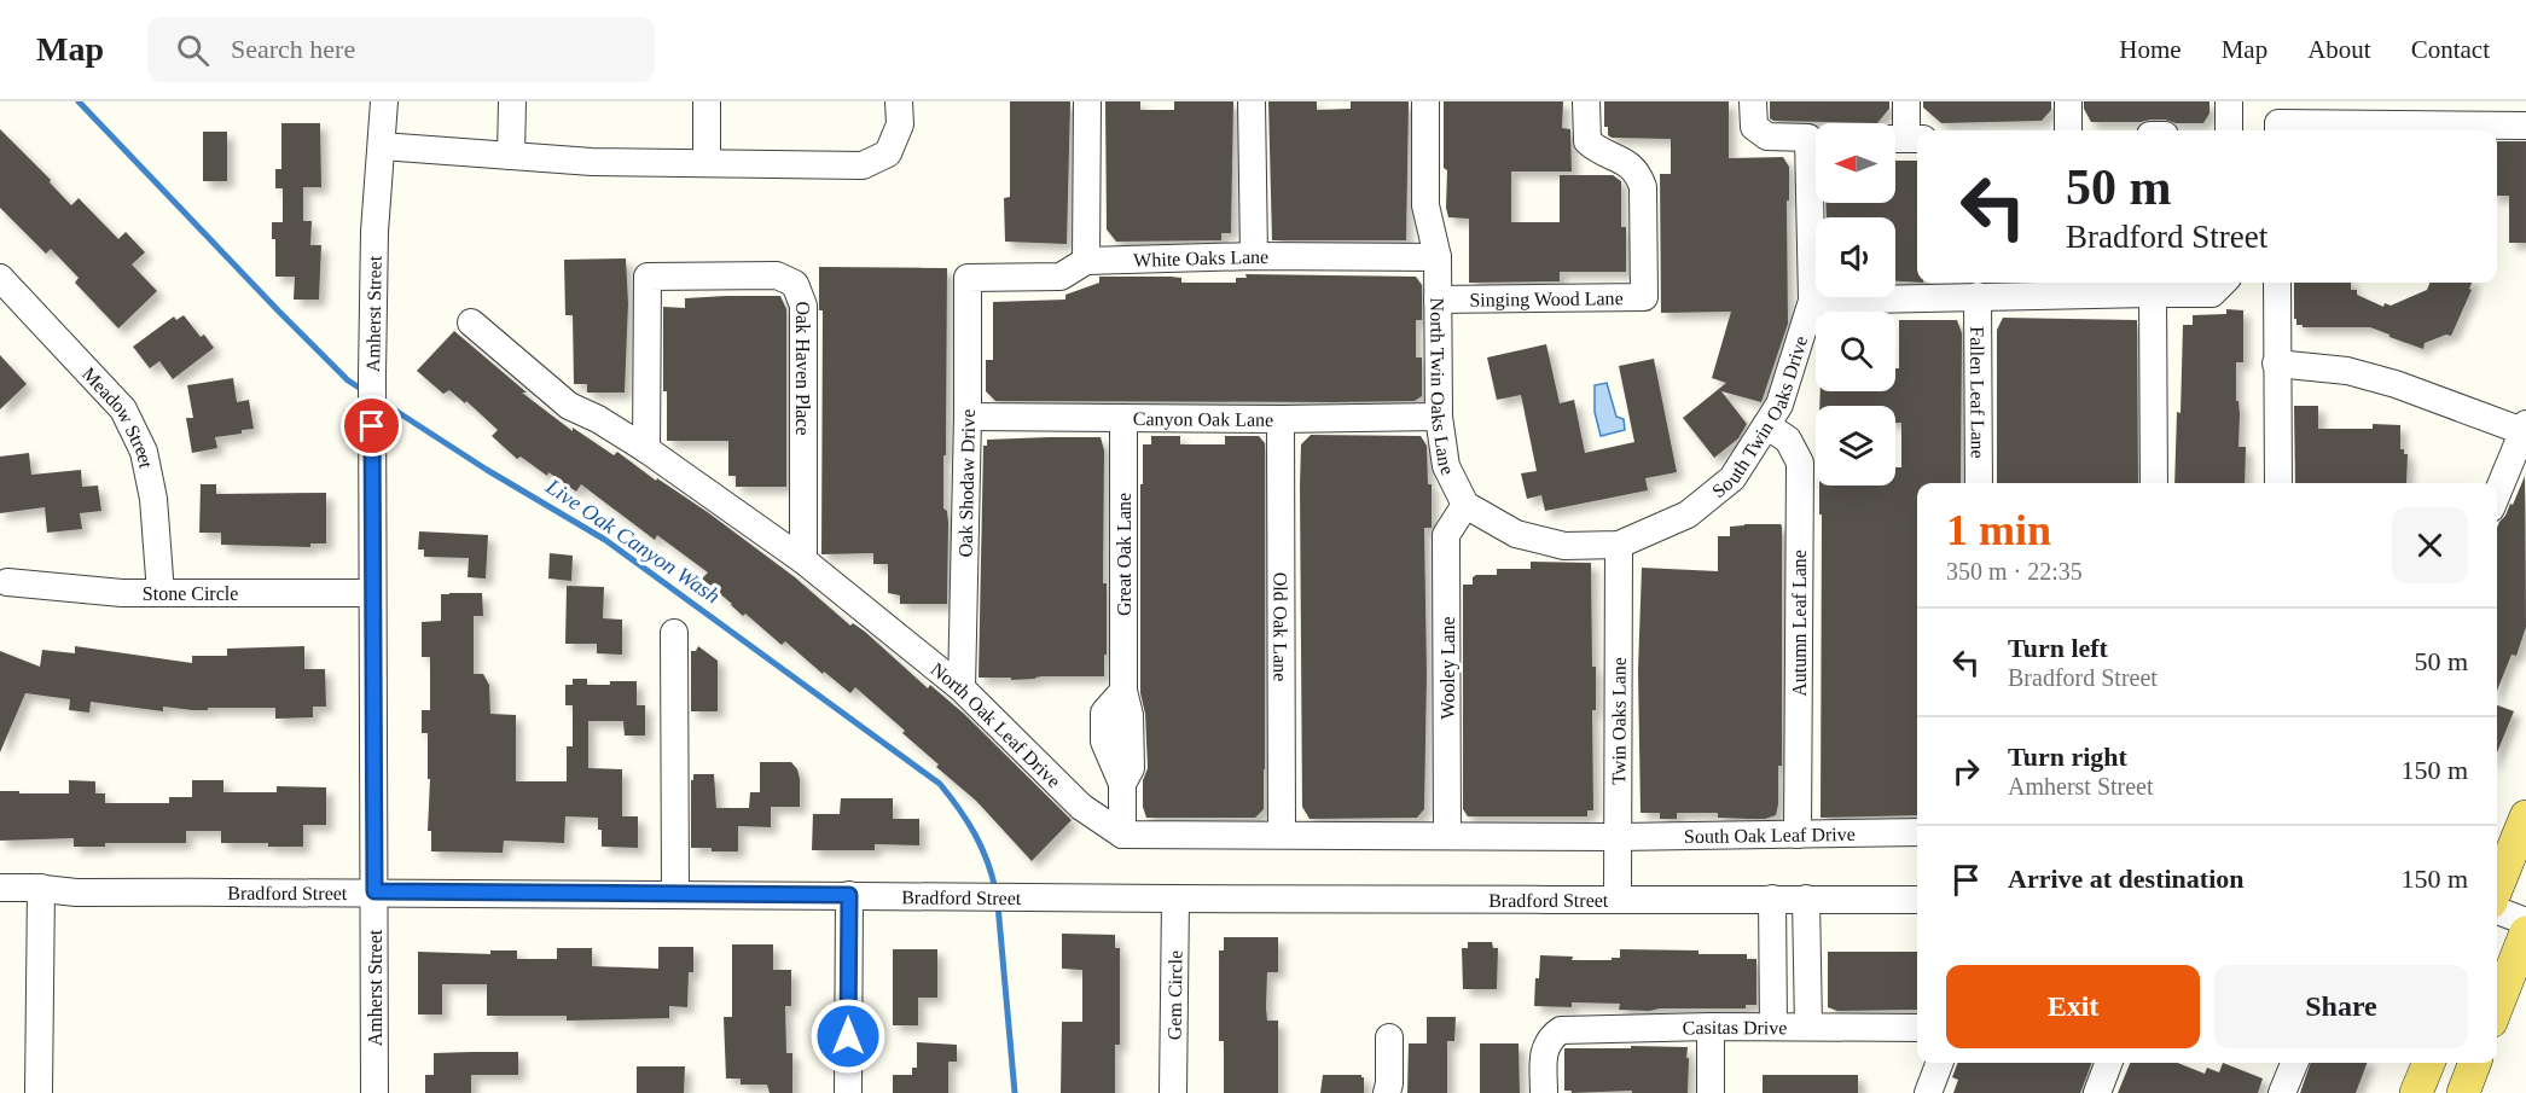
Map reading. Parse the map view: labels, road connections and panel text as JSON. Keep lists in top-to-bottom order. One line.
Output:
{"streets":{"street":["White Oaks Lane","Singing Wood Lane","Amherst Street","Oak Haven Place","North Twin Oaks Lane","Fallen Leaf Lane","South Twin Oaks Drive","Canyon Oak Lane","Meadow Street","Oak Shodaw Drive","Great Oak Lane","Stone Circle","Autumn Leaf Lane","Old Oak Lane","Wooley Lane","Twin Oaks Lane","North Oak Leaf Drive","South Oak Leaf Drive","Bradford Street","Gem Circle","Casitas Drive"]},"crossings":[["White Oaks Lane","North Twin Oaks Lane"],["White Oaks Lane","Oak Shodaw Drive"],["Singing Wood Lane","North Twin Oaks Lane"],["Amherst Street","Stone Circle"],["Amherst Street","Bradford Street"],["Oak Haven Place","North Oak Leaf Drive"],["North Twin Oaks Lane","Canyon Oak Lane"],["North Twin Oaks Lane","Wooley Lane"],["South Twin Oaks Drive","Autumn Leaf Lane"],["South Twin Oaks Drive","Twin Oaks Lane"],["Canyon Oak Lane","Oak Shodaw Drive"],["Canyon Oak Lane","Great Oak Lane"],["Canyon Oak Lane","Old Oak Lane"],["Meadow Street","Stone Circle"],["Oak Shodaw Drive","North Oak Leaf Drive"],["Great Oak Lane","North Oak Leaf Drive"],["Autumn Leaf Lane","South Oak Leaf Drive"],["Twin Oaks Lane","South Oak Leaf Drive"],["Twin Oaks Lane","Bradford Street"],["Bradford Street","Gem Circle"]],"water":["Live Oak Canyon Wash"],"north":"left","page":{"header":"Map","search":"Search here","nav":["Home","Map","About","Contact"],"turn":["50 m","Bradford Street"],"heading":["1 min","350 m · 22:35"],"list":[{"name":"Turn left","note":"Bradford Street","value":"50 m"},{"name":"Turn right","note":"Amherst Street","value":"150 m"},{"name":"Arrive at destination","value":"150 m"}],"buttons":["Exit","Share"]}}
